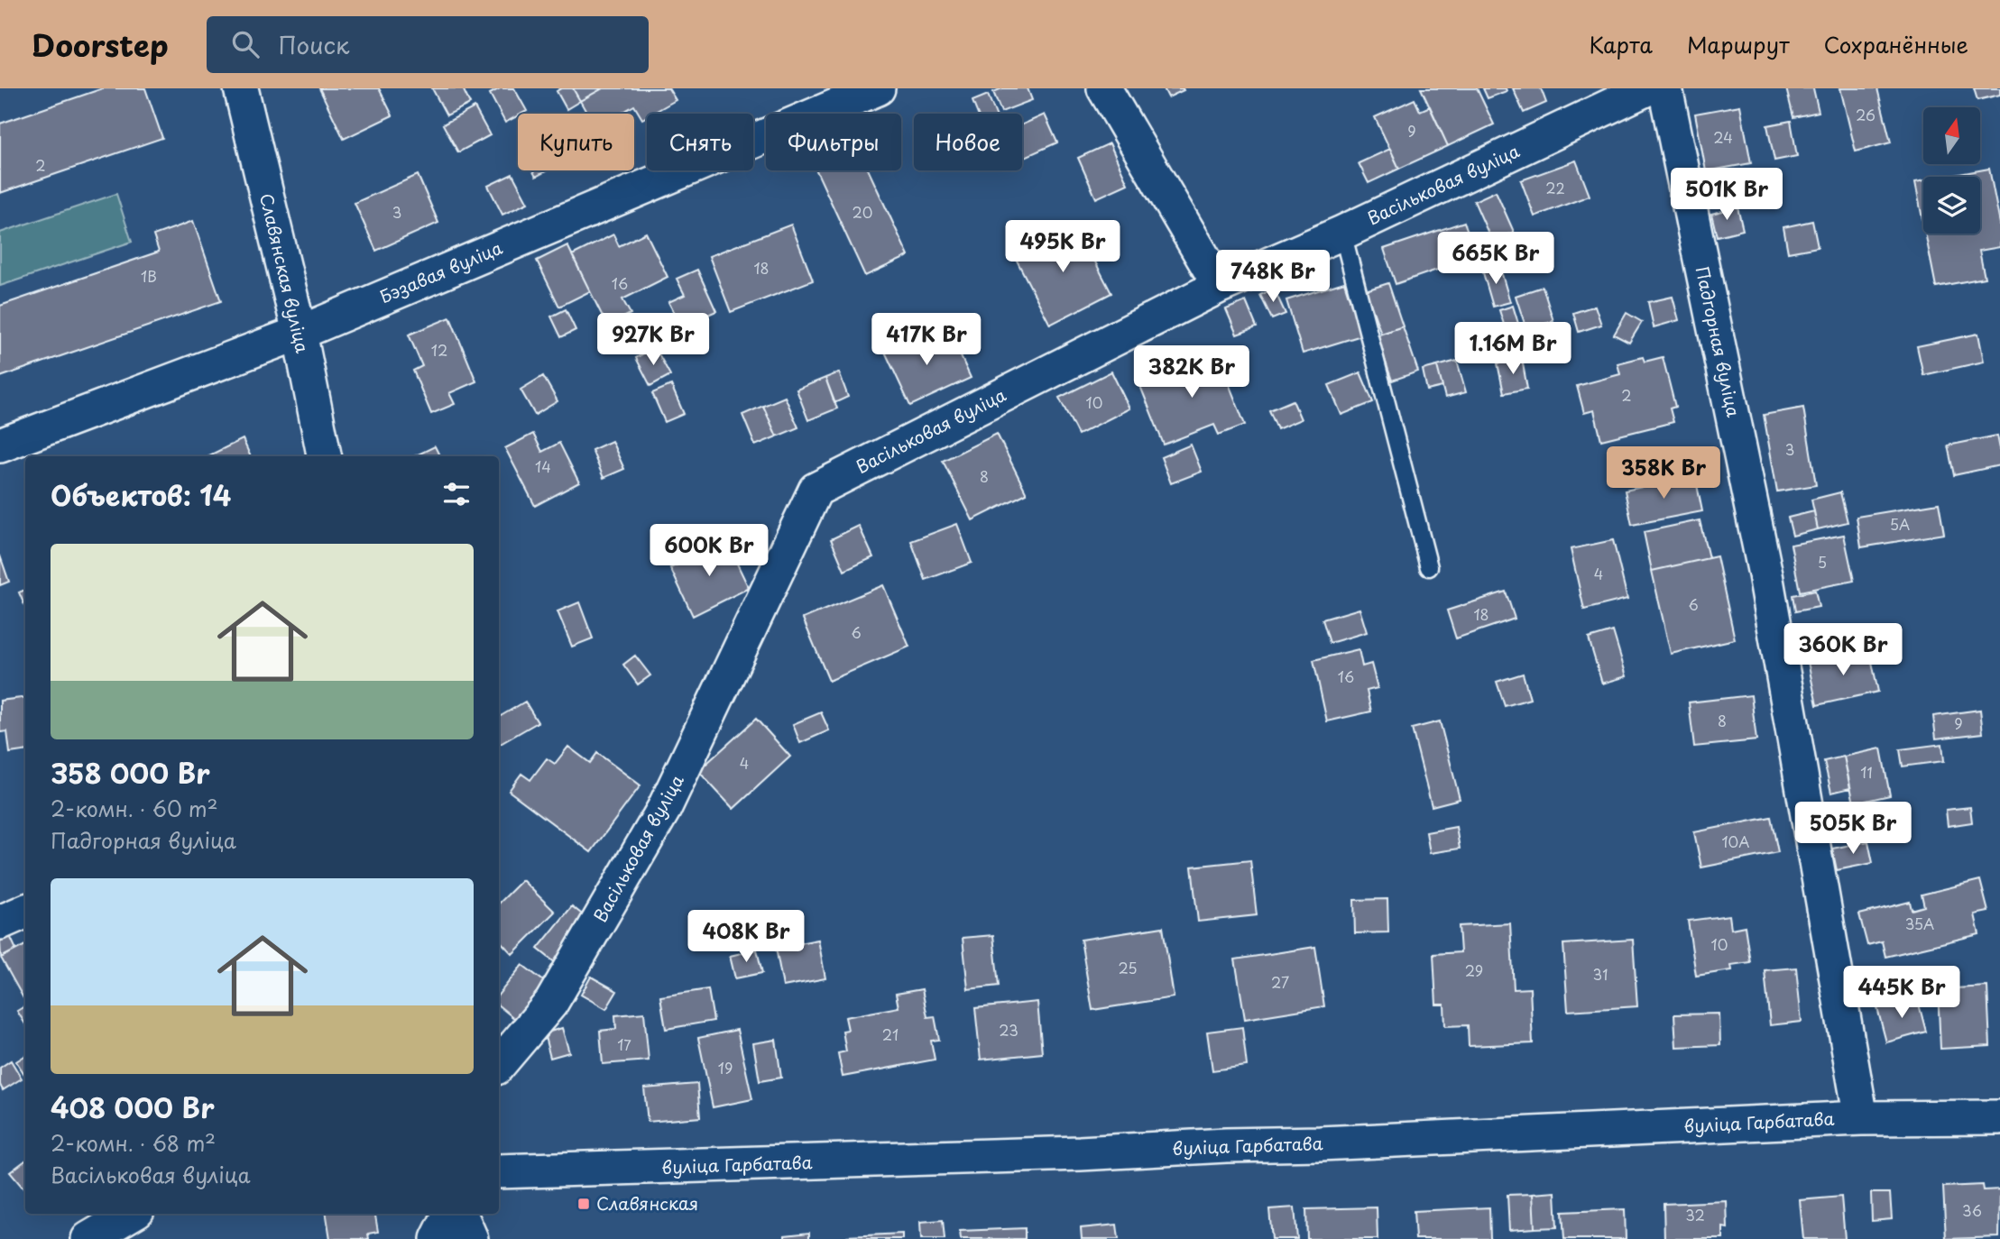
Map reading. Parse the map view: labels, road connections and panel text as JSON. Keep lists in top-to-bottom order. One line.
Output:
{"streets":{"street":["Васільковая вуліца","Бэзавая вуліца","Славянская вуліца","Падгорная вуліца","вуліца Гарбатава"]},"crossings":[["Бэзавая вуліца","Славянская вуліца"],["Падгорная вуліца","вуліца Гарбатава"]],"places":{"transit":["Славянская"]},"house_numbers":["26","9","24","2","22","3","20","18","1В","16","12","2","10","3","14","8","5А","5","4","6","18","6","16","8","9","4","11","10А","35А","10","25","29","31","27","23","21","17","19","36","32"],"north":"top","page":{"header":"Doorstep","search":"Поиск","nav":["Карта","Маршрут","Сохранённые"],"chip":["Купить","Снять","Фильтры","Новое"],"price":["501K Br","495K Br","665K Br","748K Br","927K Br","417K Br","1.16M Br","382K Br","358K Br","600K Br","360K Br","505K Br","408K Br","445K Br"],"heading":"Объектов: 14","list":[{"name":"358 000 Br","note":"2-комн. · 60 m² · Падгорная вуліца"},{"name":"408 000 Br","note":"2-комн. · 68 m² · Васільковая вуліца"}]}}
